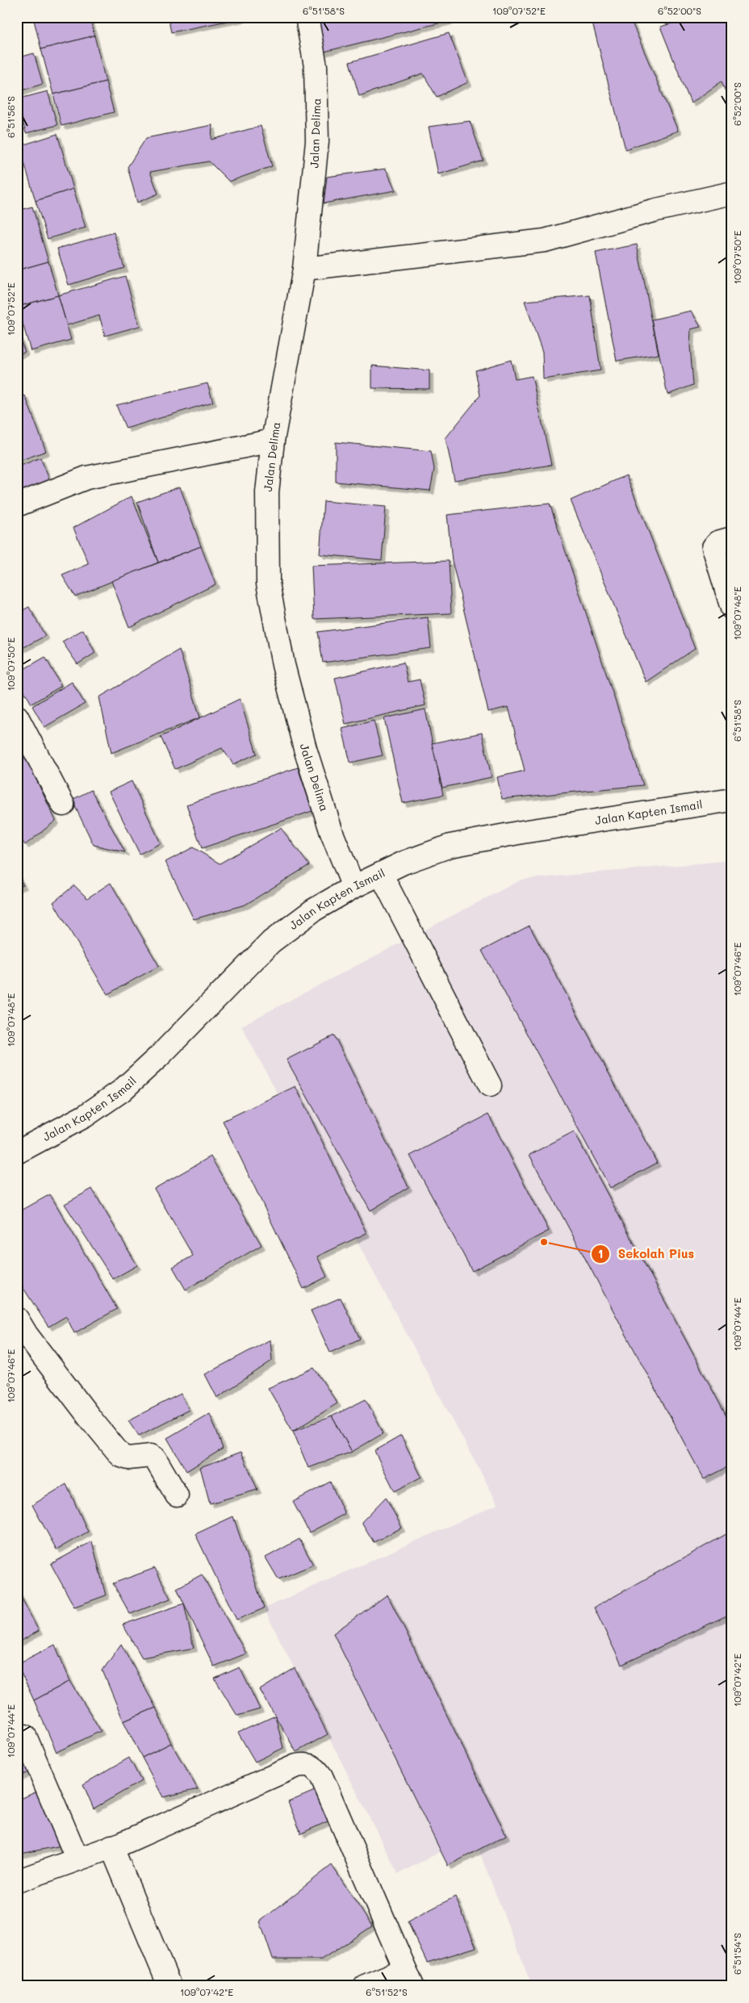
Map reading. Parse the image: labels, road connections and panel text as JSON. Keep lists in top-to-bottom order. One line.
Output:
{"streets":{"street":["Jalan Delima","Jalan Kapten Ismail"]},"crossings":[["Jalan Delima","Jalan Kapten Ismail"]],"places":["Sekolah Pius"],"coordinates":["6°51'58\"S","109°07'52\"E","6°52'00\"S","6°51'56\"S","109°07'50\"E","109°07'48\"E","109°07'46\"E","109°07'44\"E","109°07'42\"E","6°51'54\"S","6°51'52\"S"]}
